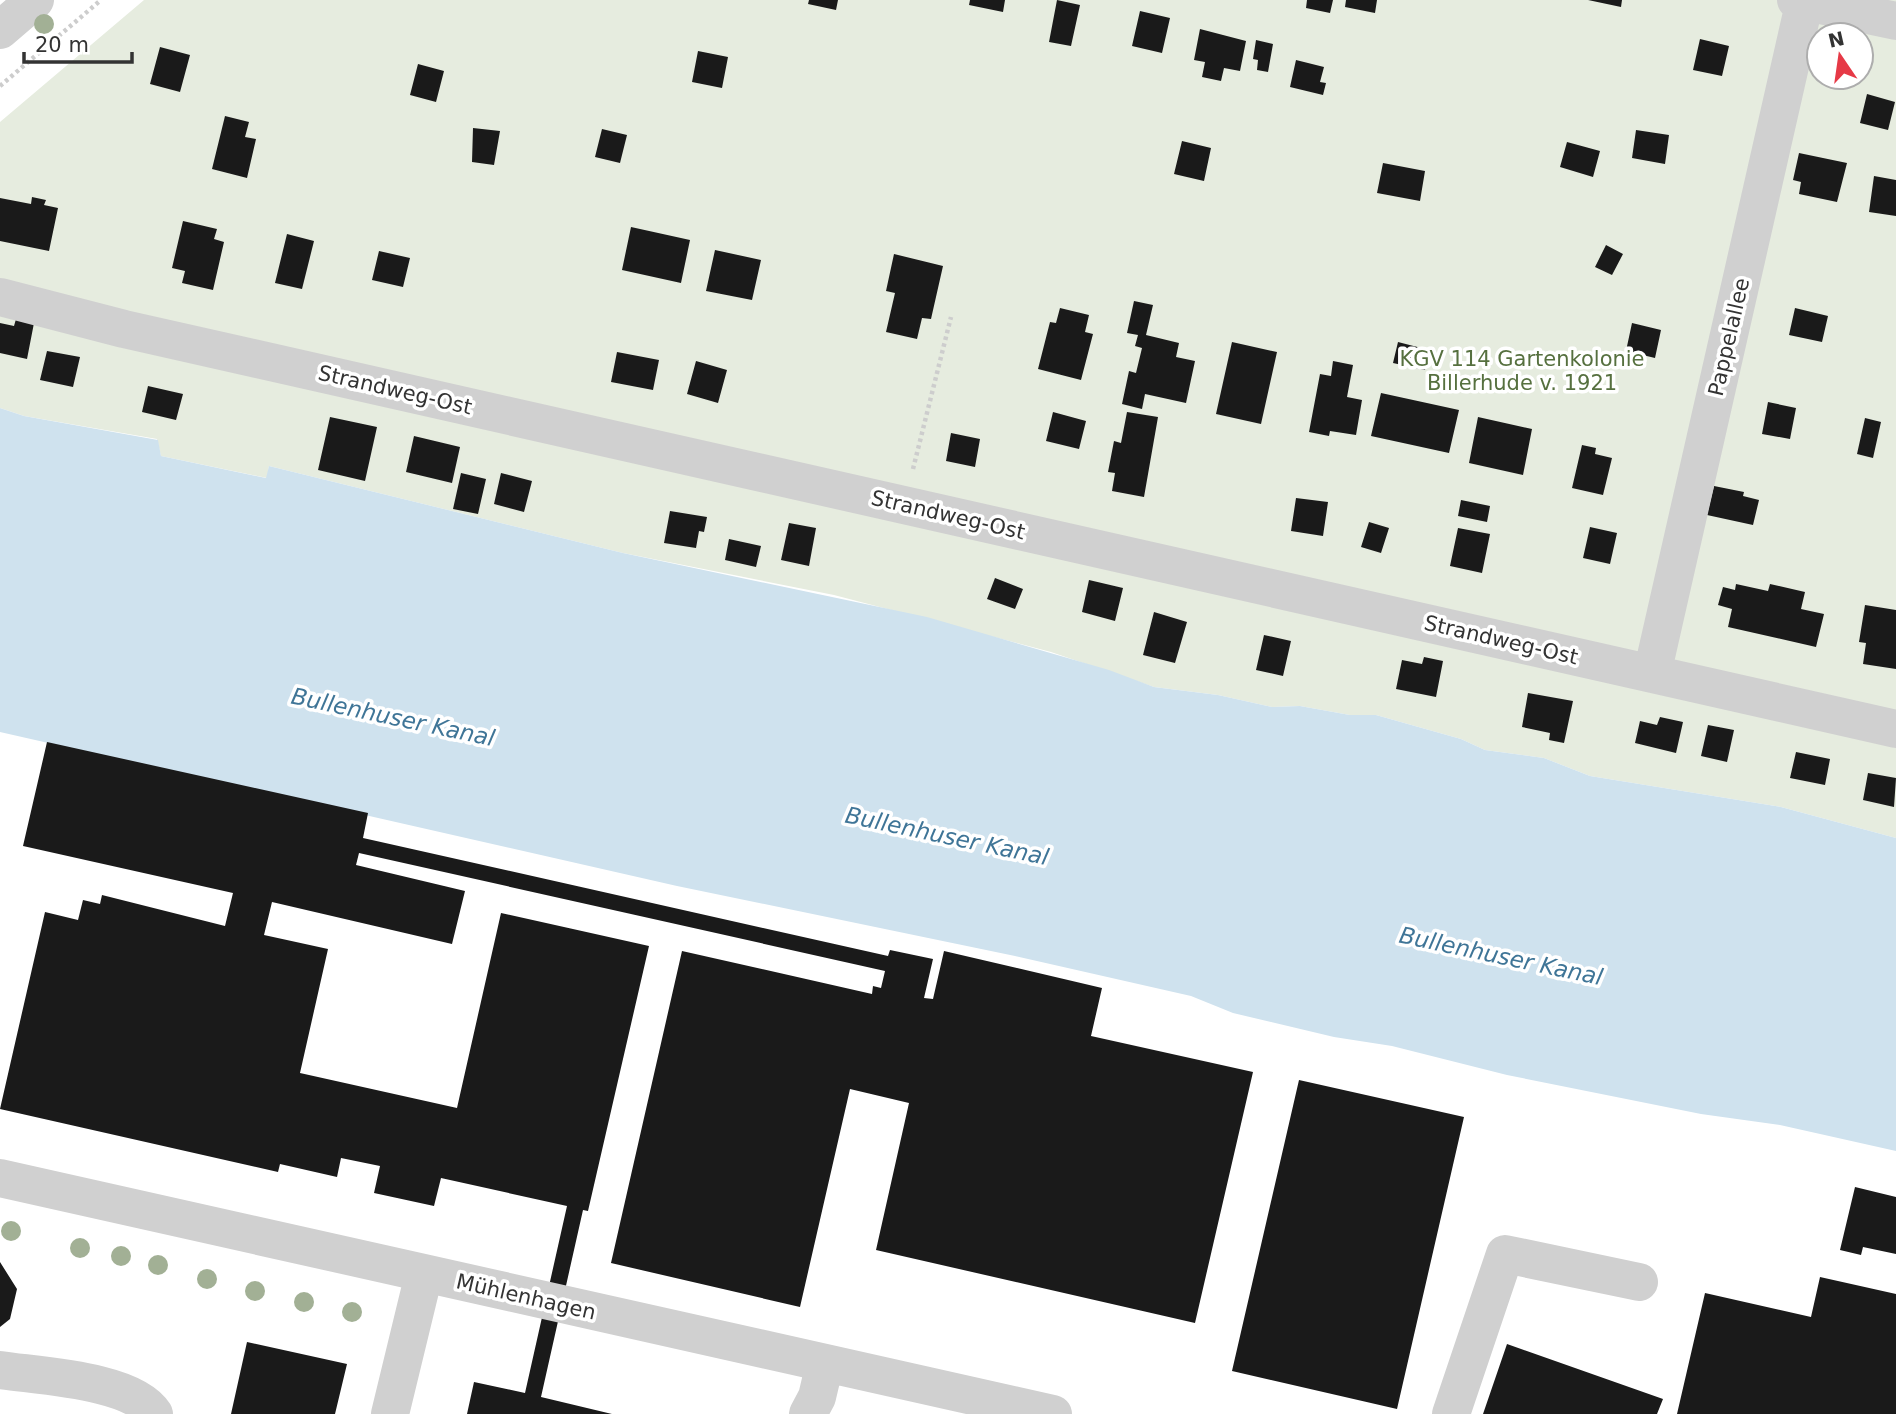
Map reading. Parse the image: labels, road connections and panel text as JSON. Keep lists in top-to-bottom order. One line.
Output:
{"streets":{"street":["Pappelallee","Strandweg-Ost","Mühlenhagen"]},"crossings":[["Pappelallee","Strandweg-Ost"]],"water":["Bullenhuser Kanal"],"parks":["KGV 114 Gartenkolonie Billerhude v. 1921"],"scale_bar":"20 m","north":"top"}
